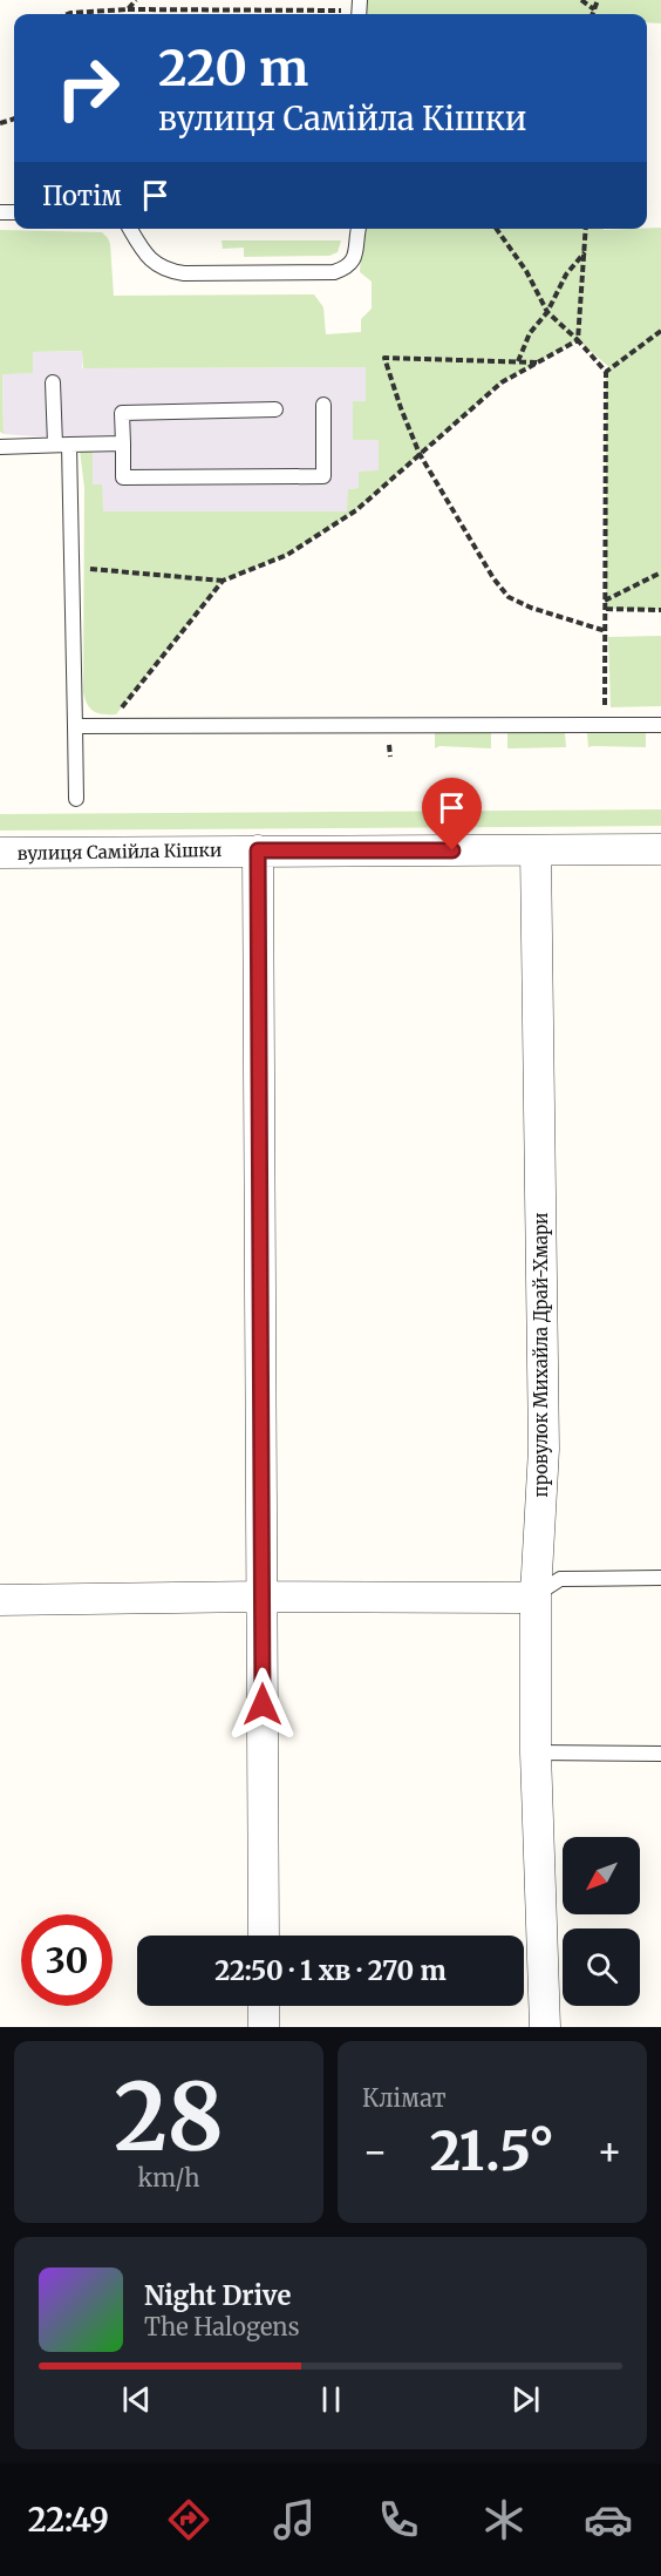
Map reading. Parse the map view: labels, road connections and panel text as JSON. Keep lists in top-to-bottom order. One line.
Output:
{"streets":{"street":["вулиця Самійла Кішки","провулок Михайла Драй-Хмари"]},"crossings":[["вулиця Самійла Кішки","провулок Михайла Драй-Хмари"]],"north":"bottom left","page":{"turn":["220 m","вулиця Самійла Кішки"],"then":"Потім","limit":"30","trip":"22:50 · 1 хв · 270 m","tile":[["28","km/h"],"Клімат"],"heat":["−","21.5°","+"],"song":["Night Drive","The Halogens"],"tabs":"22:49"}}
